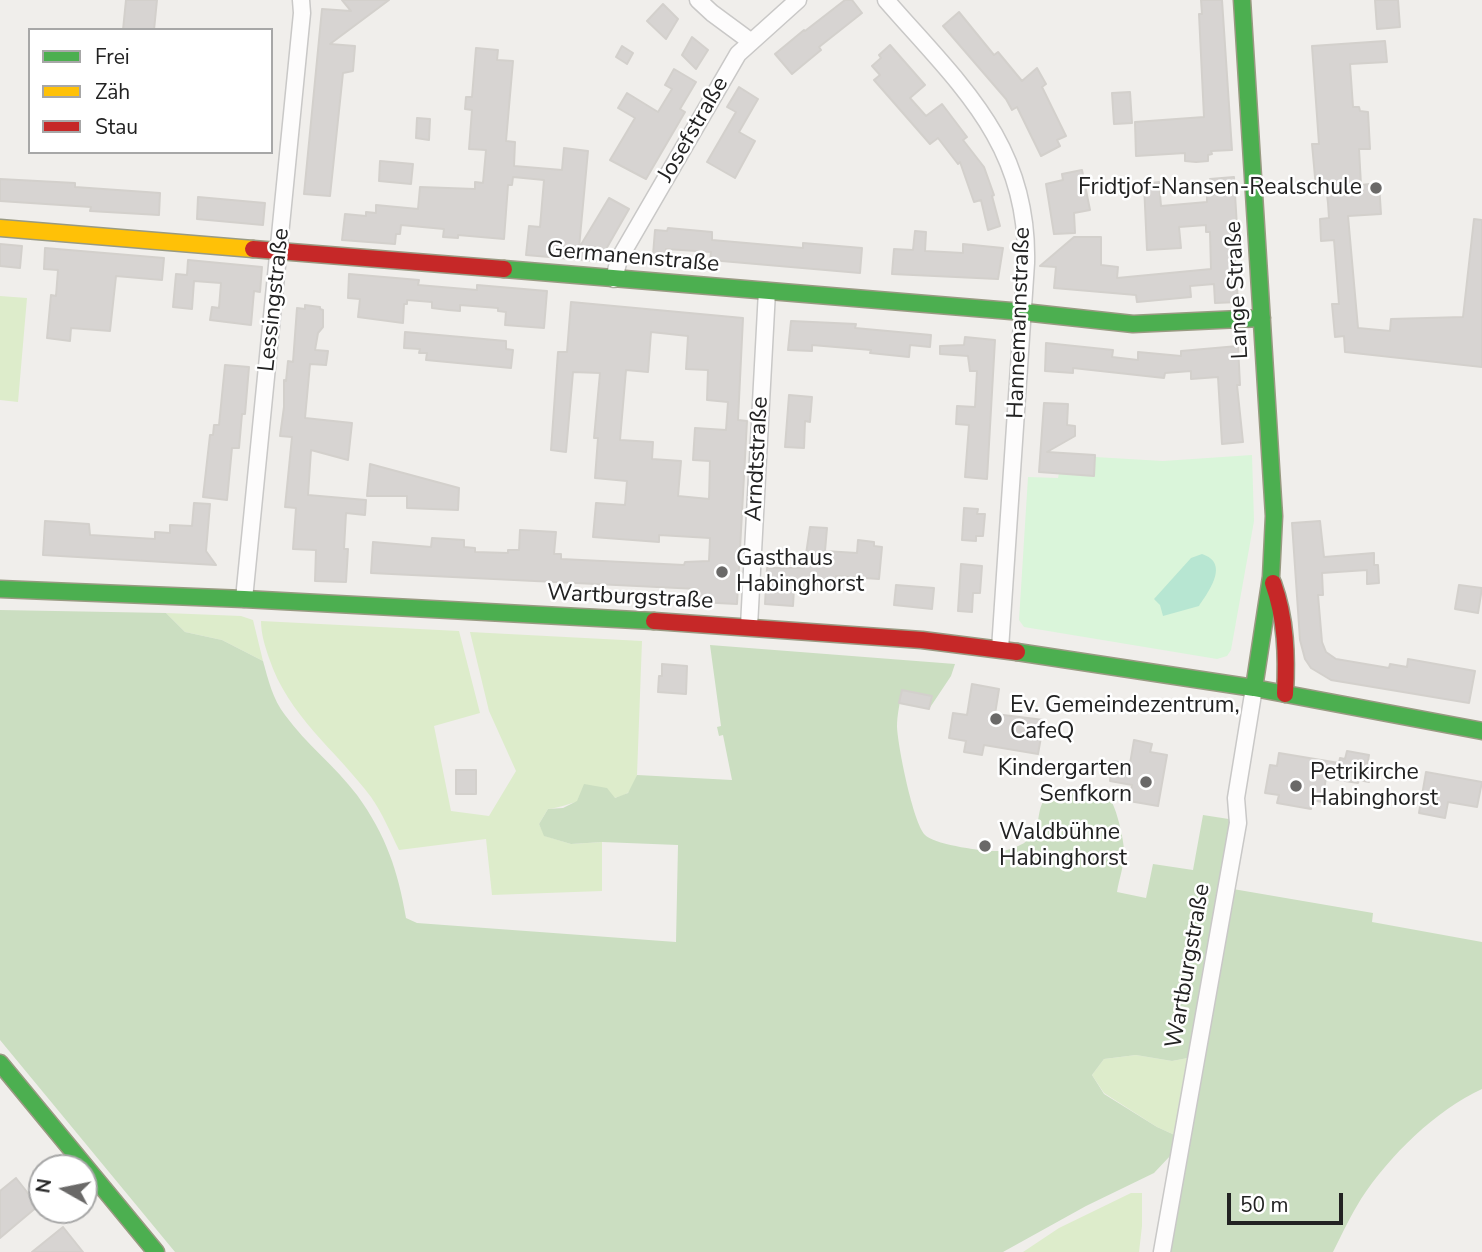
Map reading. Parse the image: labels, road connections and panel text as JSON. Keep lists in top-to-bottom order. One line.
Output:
{"streets":{"street":["Josefstraße","Germanenstraße","Lange Straße","Lessingstraße","Hannemannstraße","Arndtstraße","Wartburgstraße"]},"crossings":[["Josefstraße","Germanenstraße"],["Germanenstraße","Lange Straße"],["Germanenstraße","Lessingstraße"],["Germanenstraße","Hannemannstraße"],["Germanenstraße","Arndtstraße"],["Lange Straße","Wartburgstraße"],["Lessingstraße","Wartburgstraße"],["Hannemannstraße","Wartburgstraße"],["Arndtstraße","Wartburgstraße"]],"places":["Fridtjof-Nansen-Realschule","Gasthaus Habinghorst","Ev. Gemeindezentrum, CafeQ","Kindergarten Senfkorn","Petrikirche Habinghorst","Waldbühne Habinghorst"],"legend":["Frei","Zäh","Stau"],"scale_bar":"50 m","north":"left"}
